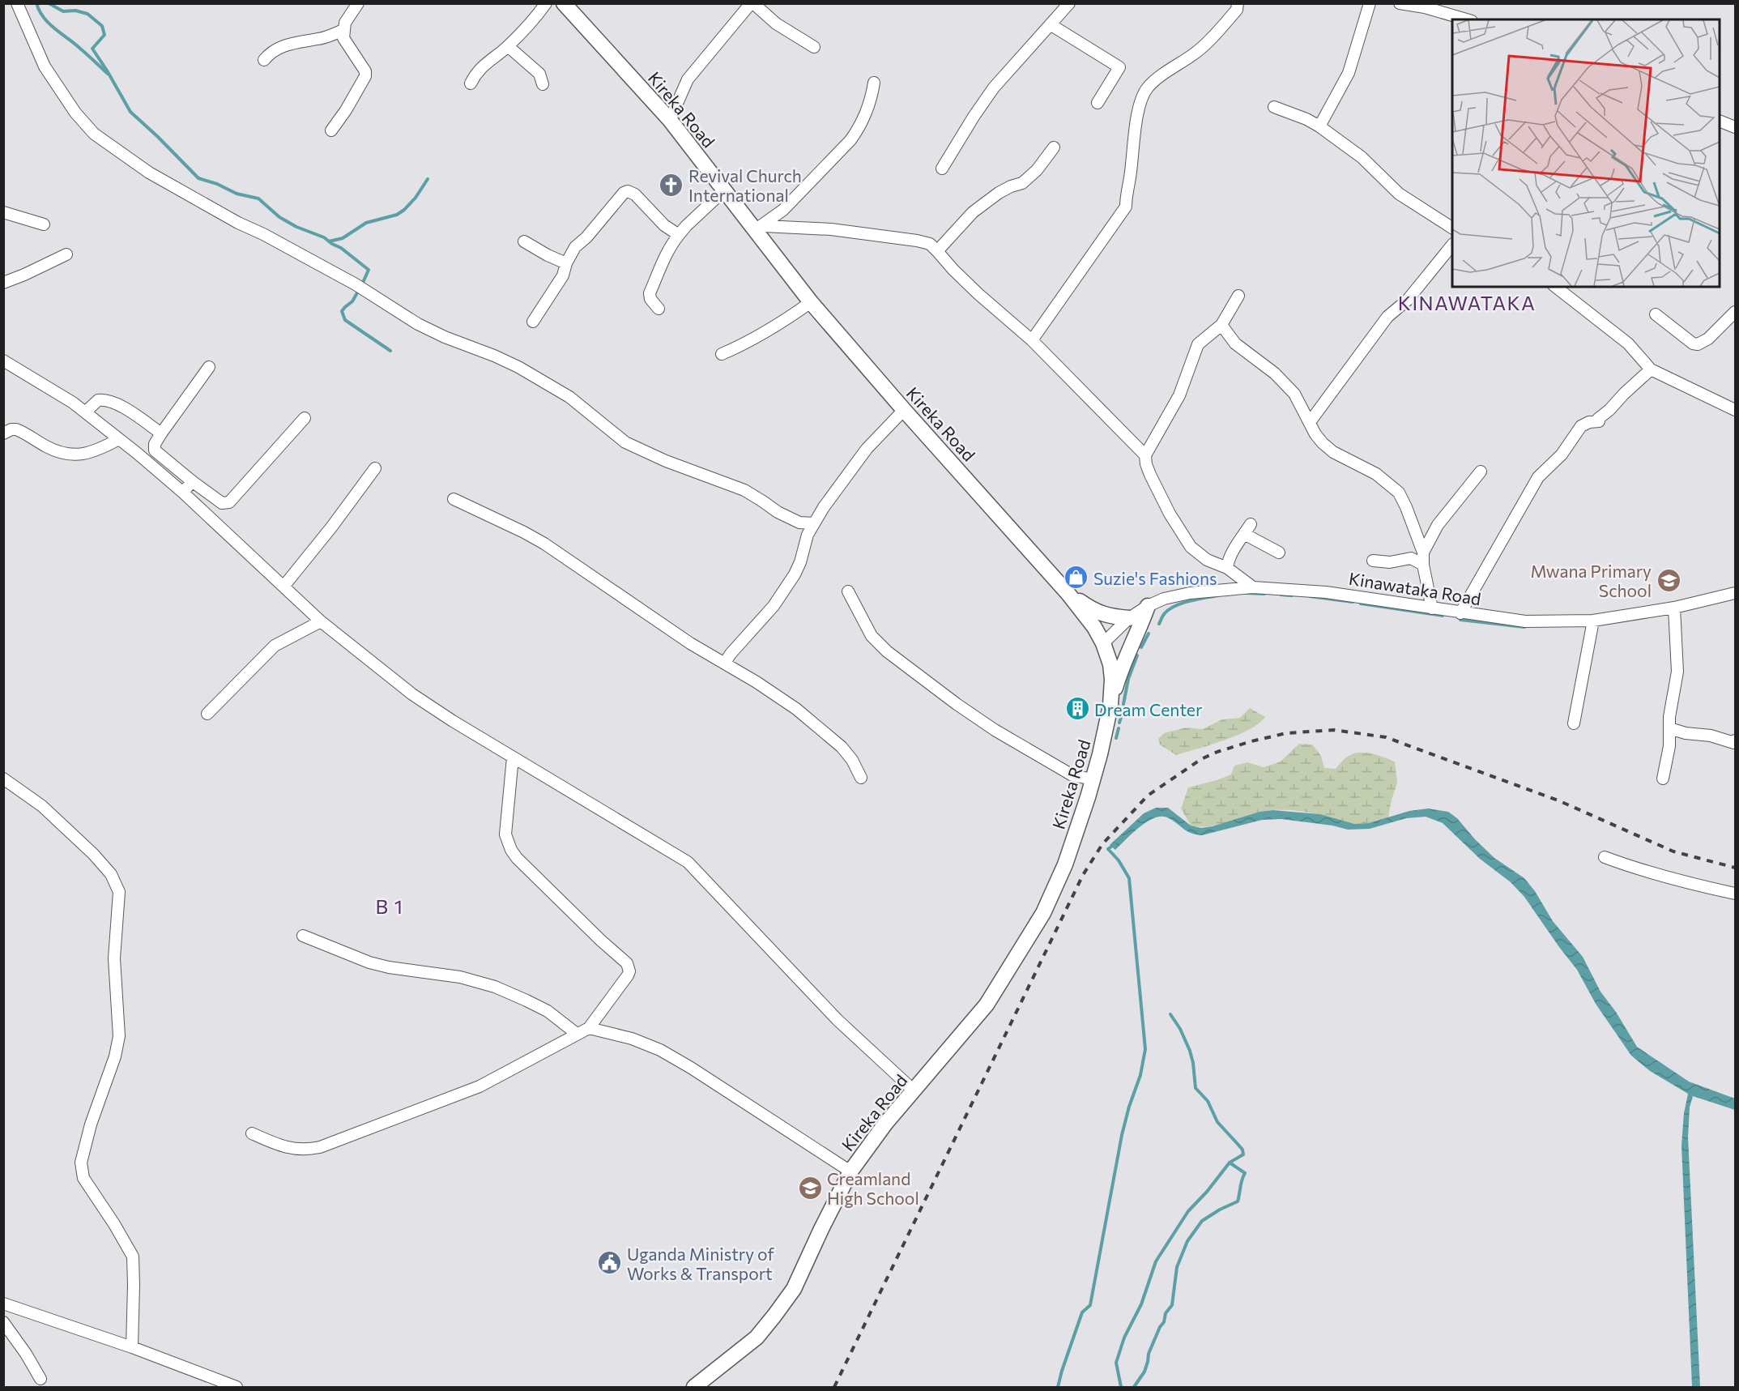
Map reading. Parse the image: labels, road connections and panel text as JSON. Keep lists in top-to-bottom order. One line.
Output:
{"streets":{"main road":["Kireka Road"],"street":["Kinawataka Road"]},"crossings":[["Kireka Road","Kinawataka Road"]],"districts":["KINAWATAKA","B 1"],"places":{"church":["Revival Church International"],"shop":["Suzie's Fashions"],"school or university":["Mwana Primary School","Creamland High School"],"building":["Dream Center"],"public building":["Uganda Ministry of Works & Transport"]}}
